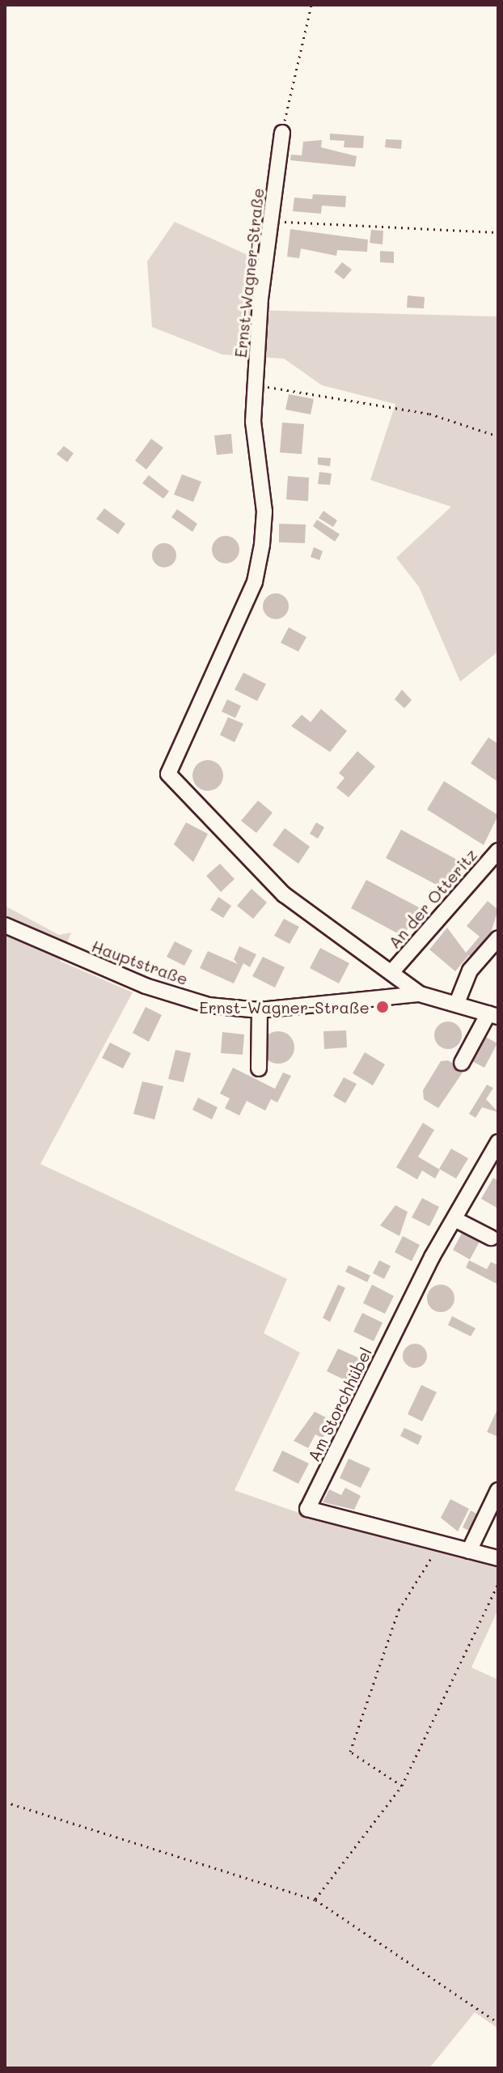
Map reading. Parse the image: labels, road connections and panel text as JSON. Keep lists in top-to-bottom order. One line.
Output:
{"streets":{"street":["Ernst-Wagner-Straße","An der Otteritz","Hauptstraße","Am Storchhübel"]},"crossings":[["Ernst-Wagner-Straße","An der Otteritz"],["Ernst-Wagner-Straße","Hauptstraße"]],"places":["Ernst-Wagner-Straße"]}
